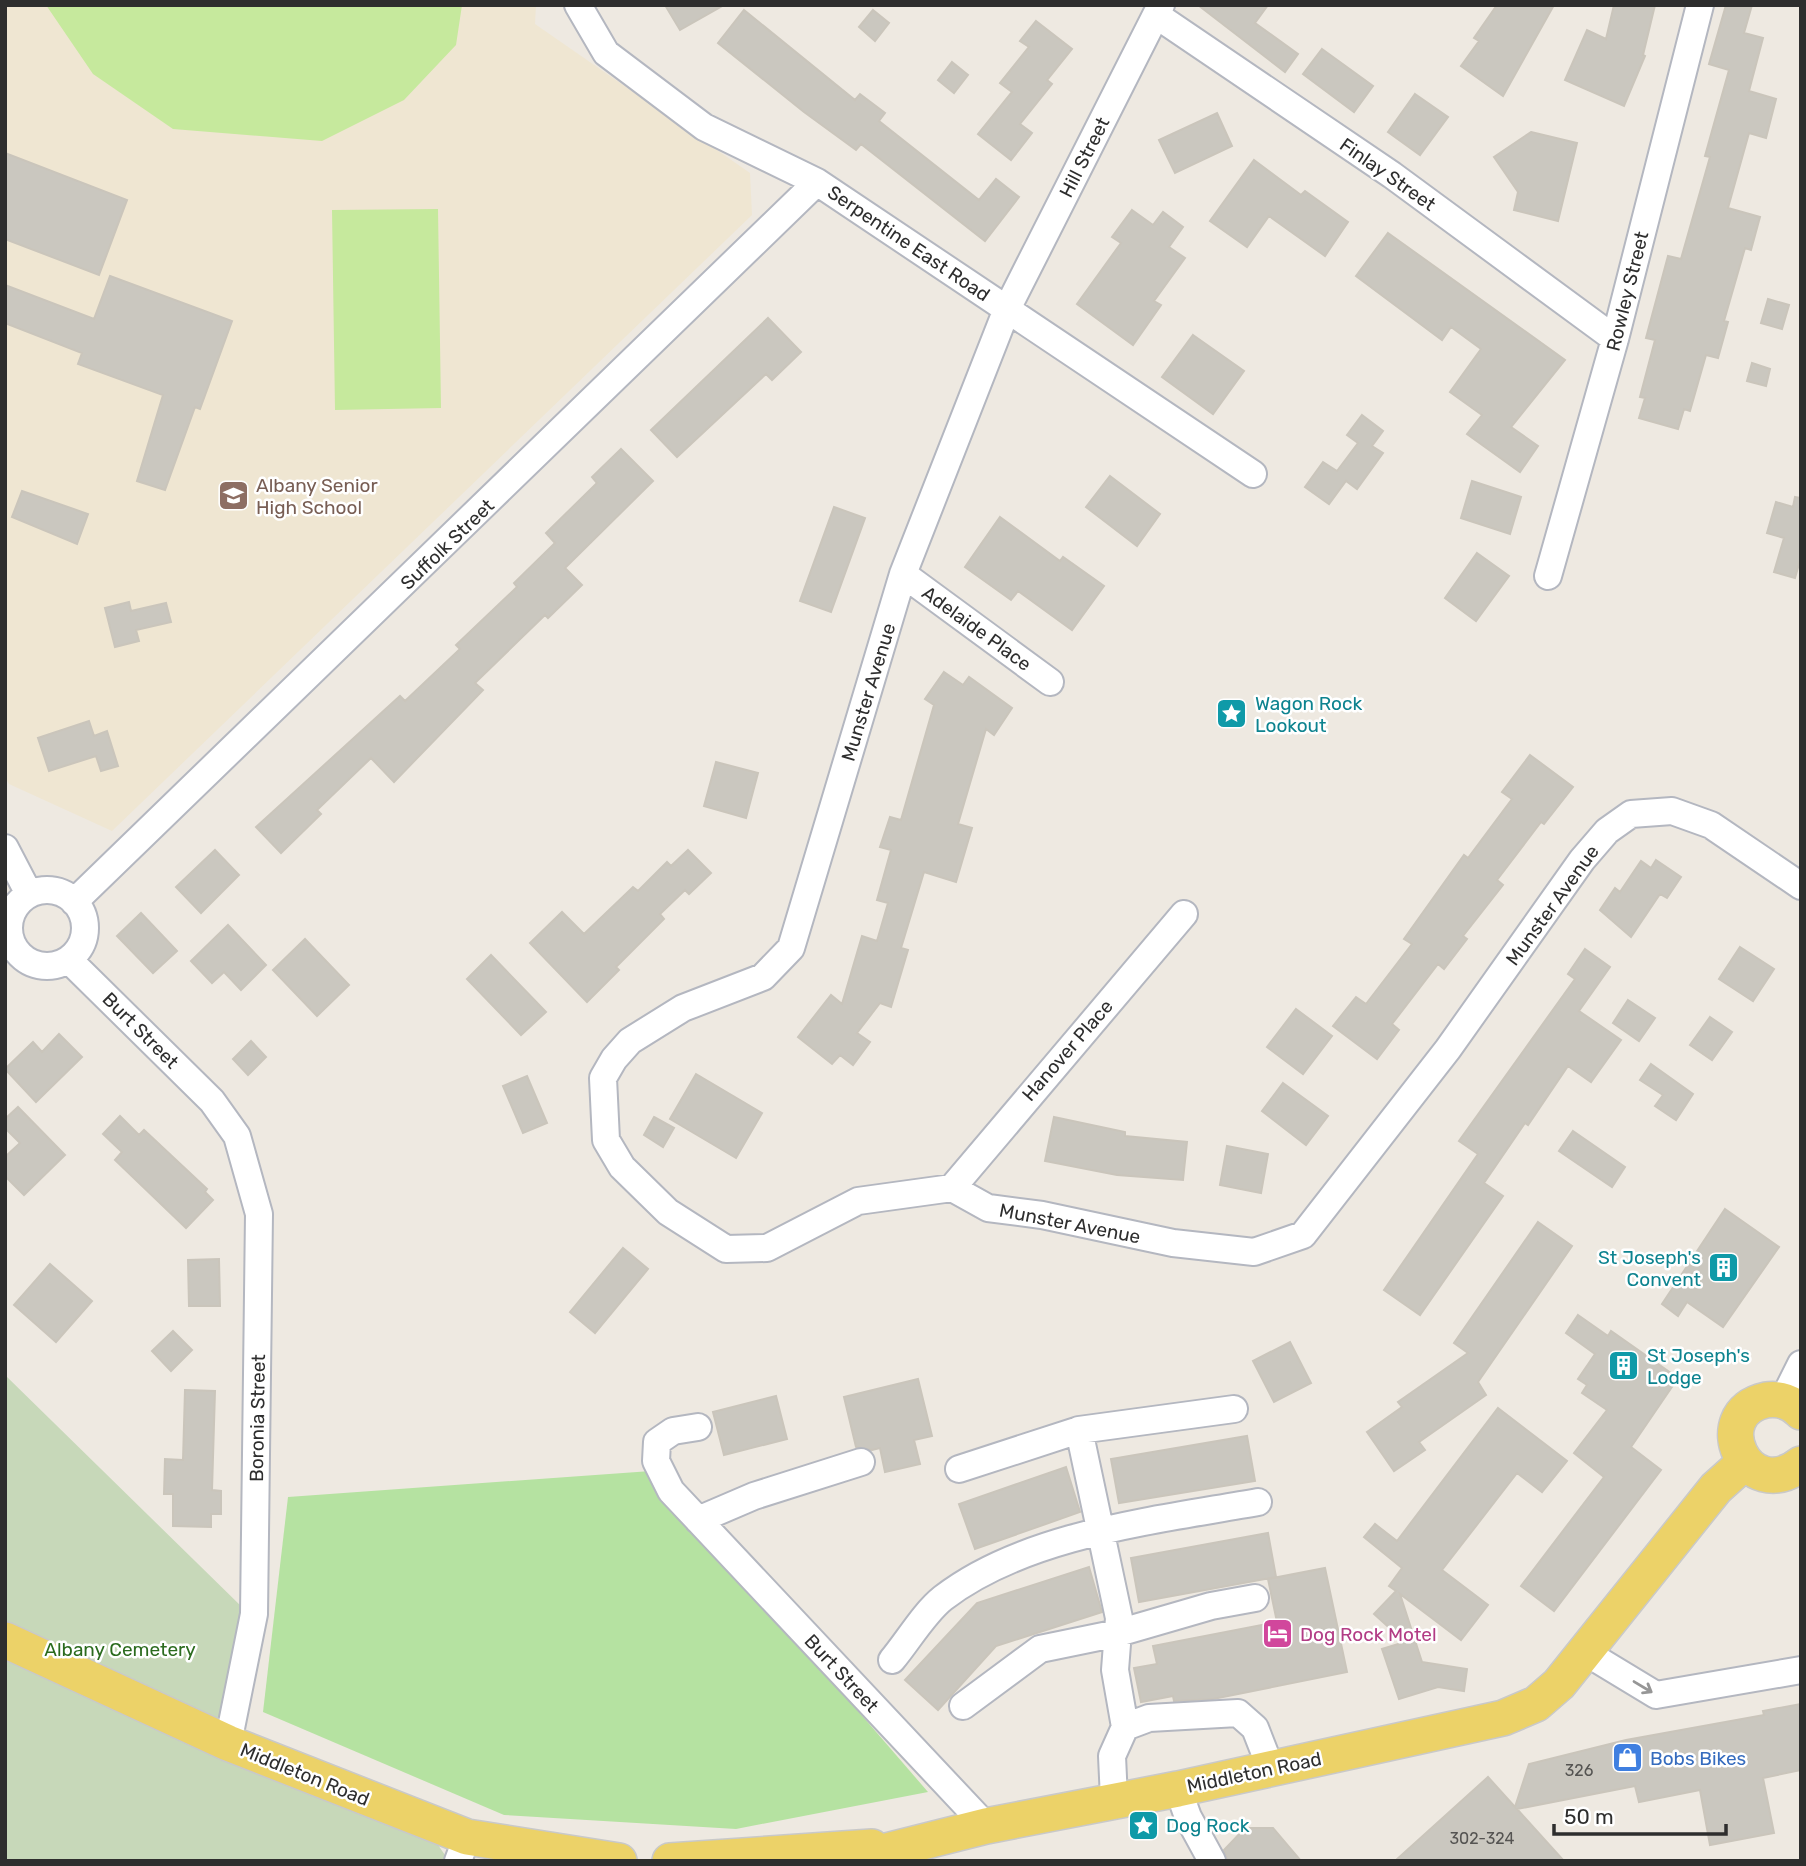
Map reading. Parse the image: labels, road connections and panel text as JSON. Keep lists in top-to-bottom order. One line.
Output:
{"streets":{"main road":["Middleton Road"],"street":["Hill Street","Finlay Street","Serpentine East Road","Rowley Street","Suffolk Street","Adelaide Place","Munster Avenue","Burt Street","Hanover Place","Boronia Street"]},"crossings":[["Hill Street","Finlay Street"],["Hill Street","Serpentine East Road"],["Hill Street","Munster Avenue"],["Finlay Street","Rowley Street"],["Serpentine East Road","Suffolk Street"],["Serpentine East Road","Munster Avenue"],["Suffolk Street","Burt Street"],["Adelaide Place","Munster Avenue"],["Munster Avenue","Hanover Place"],["Burt Street","Boronia Street"],["Burt Street","Middleton Road"],["Boronia Street","Middleton Road"]],"parks":["Albany Cemetery"],"places":{"school or university":["Albany Senior High School"],"place":["Wagon Rock Lookout","Dog Rock"],"building":["St Joseph's Convent","St Joseph's Lodge"],"hotel":["Dog Rock Motel"],"shop":["Bobs Bikes"]},"house_numbers":["326","302-324"],"scale_bar":"50 m"}
